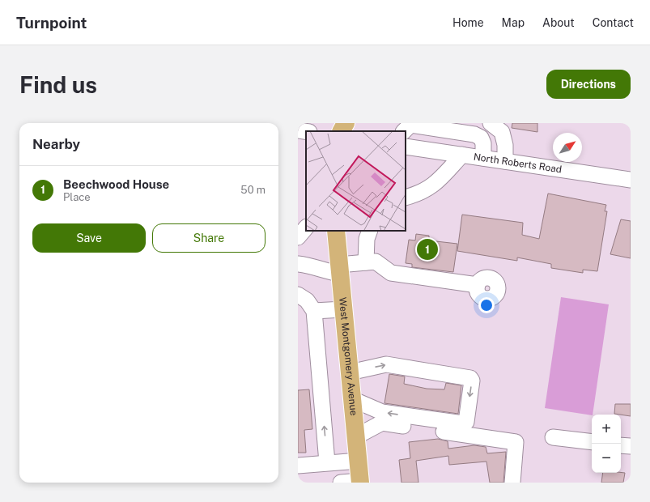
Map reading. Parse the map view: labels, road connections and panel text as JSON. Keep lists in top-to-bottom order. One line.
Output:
{"streets":{"main road":["West Montgomery Avenue"],"street":["North Roberts Road"]},"north":"top right","page":{"header":"Turnpoint","nav":["Home","Map","About","Contact"],"buttons":["Directions",["Save","Share"]],"title":"Find us","heading":"Nearby","list":[{"mark":"1","name":"Beechwood House","note":"Place","value":"50 m"}],"pins":"1","map_buttons":["+","−"]}}
